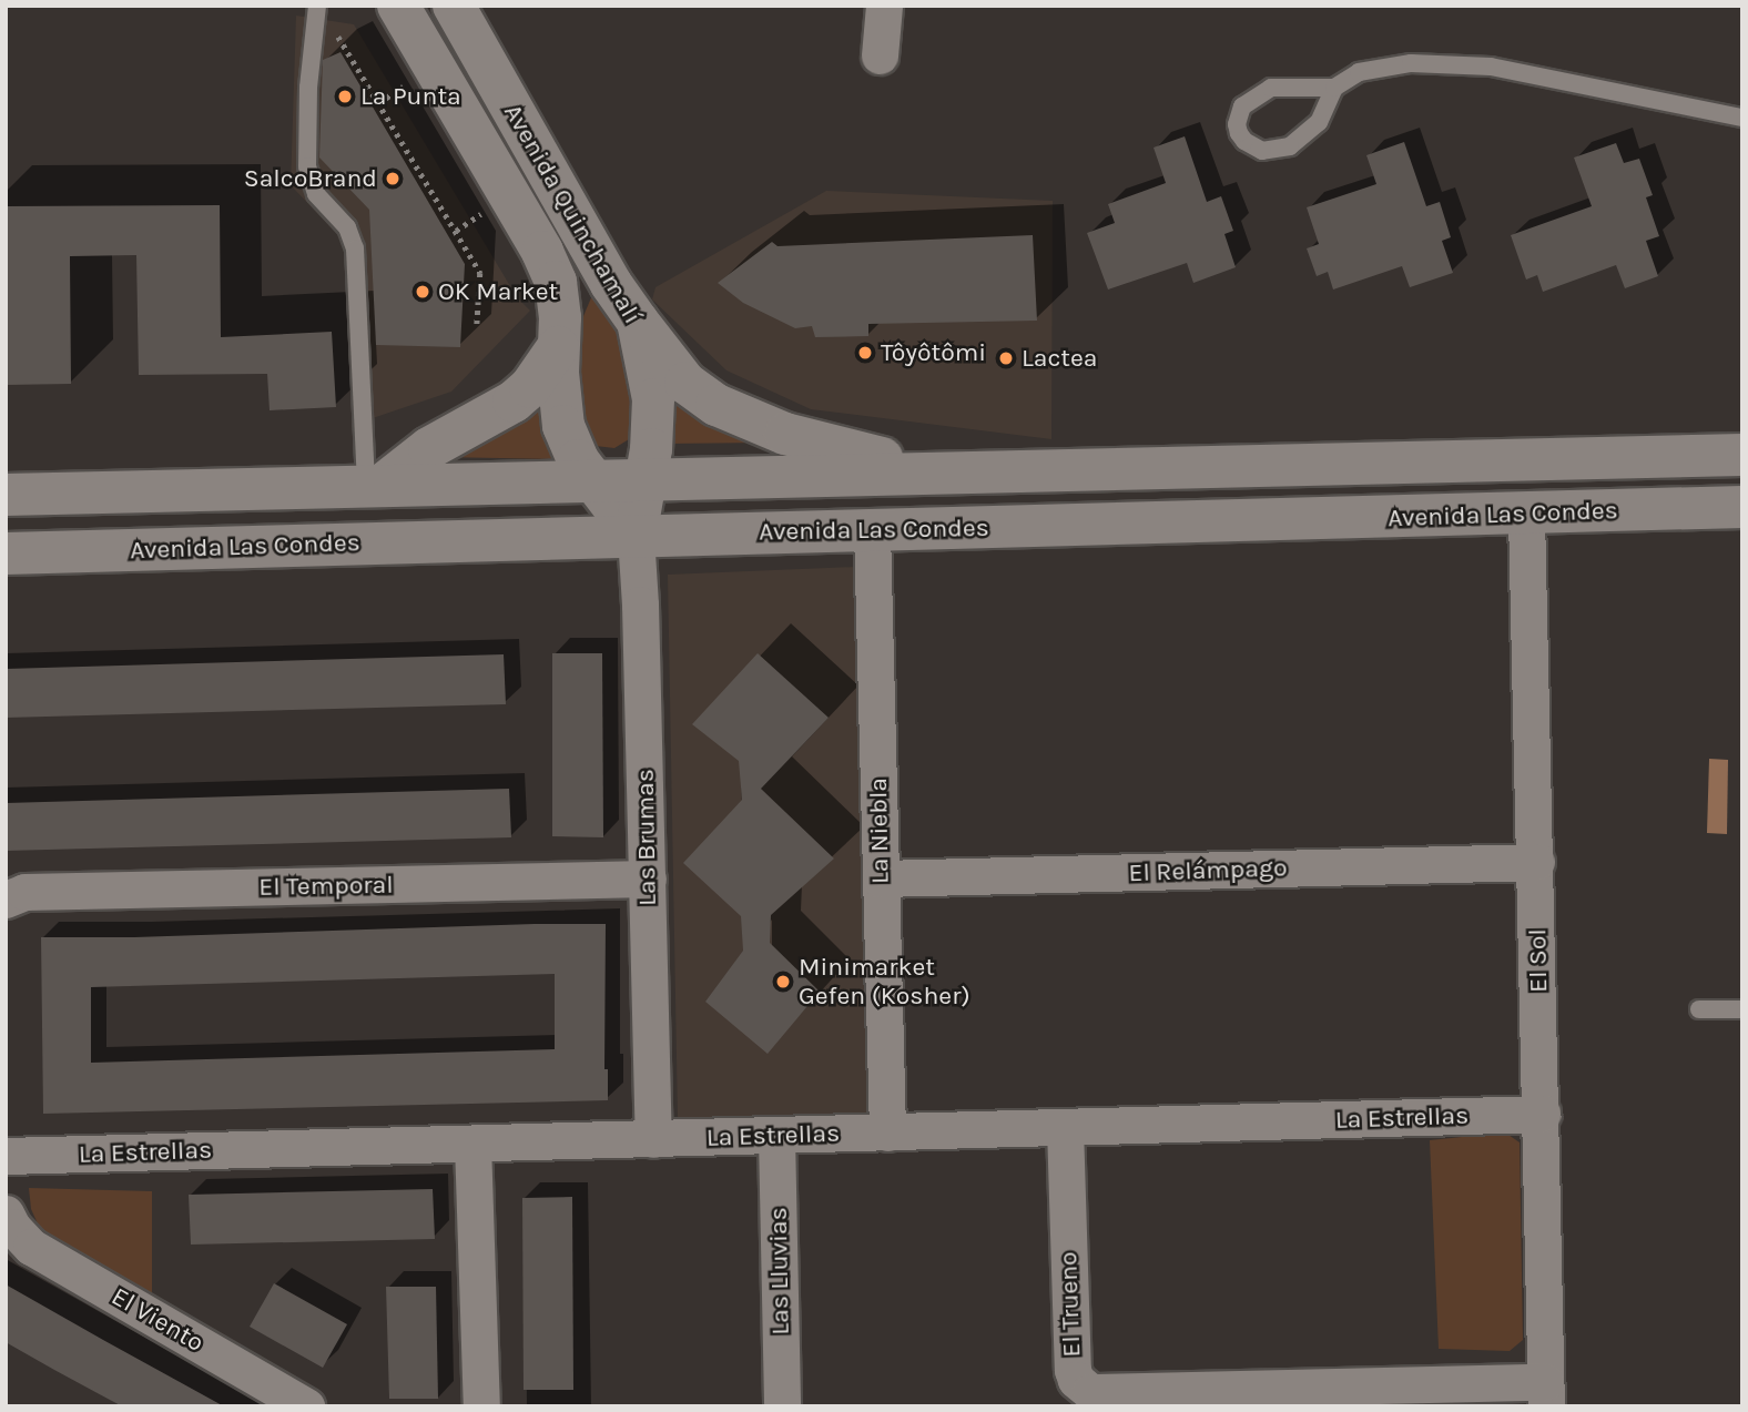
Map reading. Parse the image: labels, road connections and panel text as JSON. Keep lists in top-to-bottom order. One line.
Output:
{"streets":{"main road":["Avenida Quinchamalí","Avenida Las Condes"],"street":["La Niebla","Las Brumas","El Relámpago","El Temporal","El Sol","La Estrellas","Las Lluvias","El Trueno","El Viento"]},"crossings":[["Avenida Quinchamalí","Avenida Las Condes"],["Avenida Quinchamalí","Las Brumas"],["Avenida Las Condes","La Niebla"],["Avenida Las Condes","Las Brumas"],["Avenida Las Condes","El Sol"],["La Niebla","El Relámpago"],["La Niebla","La Estrellas"],["Las Brumas","El Temporal"],["Las Brumas","La Estrellas"],["El Relámpago","El Sol"],["El Sol","La Estrellas"],["El Sol","El Trueno"],["La Estrellas","Las Lluvias"],["La Estrellas","El Trueno"]],"places":["La Punta","SalcoBrand","OK Market","Tôyôtômi","Lactea","Minimarket Gefen (Kosher)"]}
